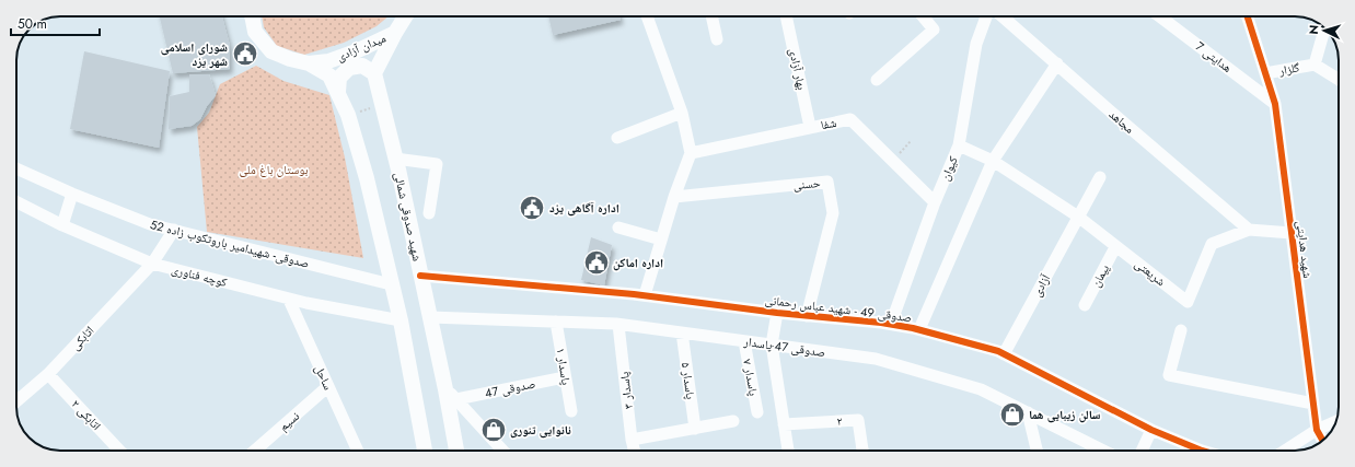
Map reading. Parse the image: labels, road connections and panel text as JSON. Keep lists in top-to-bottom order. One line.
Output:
{"streets":{"main road":["میدان آزادی","شهید صدوقی شمالی"],"street":["هدایتی 7","بهار آزادی","گلزار","مجاهد","شفا","کیوان","حسنی","52 صدوقی- شهیدامیر باروتکوب زاده","شهید هدایتی","شریعتی","کوچه فناوری","پیمان","آزادی","صدوقی 49 - شهید عباس رحمانی","اتابکی","صدوقی 47-پاسدار","پاسدار ۱","ساحل","پاسدار ۷","پاسدار ۵","صدوقی 47","پاسدار ۳","اتابکی ۲","نسیم","۲"]},"crossings":[["هدایتی 7","شهید هدایتی"],["بهار آزادی","شفا"],["گلزار","شهید هدایتی"],["مجاهد","شریعتی"],["شفا","کیوان"],["کیوان","شریعتی"],["کیوان","صدوقی 49 - شهید عباس رحمانی"],["حسنی","صدوقی 49 - شهید عباس رحمانی"],["شهید صدوقی شمالی","صدوقی 49 - شهید عباس رحمانی"],["شهید صدوقی شمالی","صدوقی 47-پاسدار"],["شهید صدوقی شمالی","صدوقی 47"],["52 صدوقی- شهیدامیر باروتکوب زاده","اتابکی"],["شهید هدایتی","شریعتی"],["شریعتی","پیمان"],["شریعتی","آزادی"],["کوچه فناوری","اتابکی"],["کوچه فناوری","ساحل"],["آزادی","صدوقی 49 - شهید عباس رحمانی"],["اتابکی","اتابکی ۲"],["صدوقی 47-پاسدار","پاسدار ۱"],["صدوقی 47-پاسدار","پاسدار ۷"],["صدوقی 47-پاسدار","پاسدار ۵"],["صدوقی 47-پاسدار","پاسدار ۳"],["پاسدار ۱","صدوقی 47"],["ساحل","نسیم"]],"parks":["بوستان باغ ملی"],"places":{"public building":["شورای اسلامی شهر یزد","اداره آگاهی یزد","اداره اماکن"],"shop":["سالن زیبایی هما","نانوایی تنوری"]},"scale_bar":"50 m","north":"left"}
